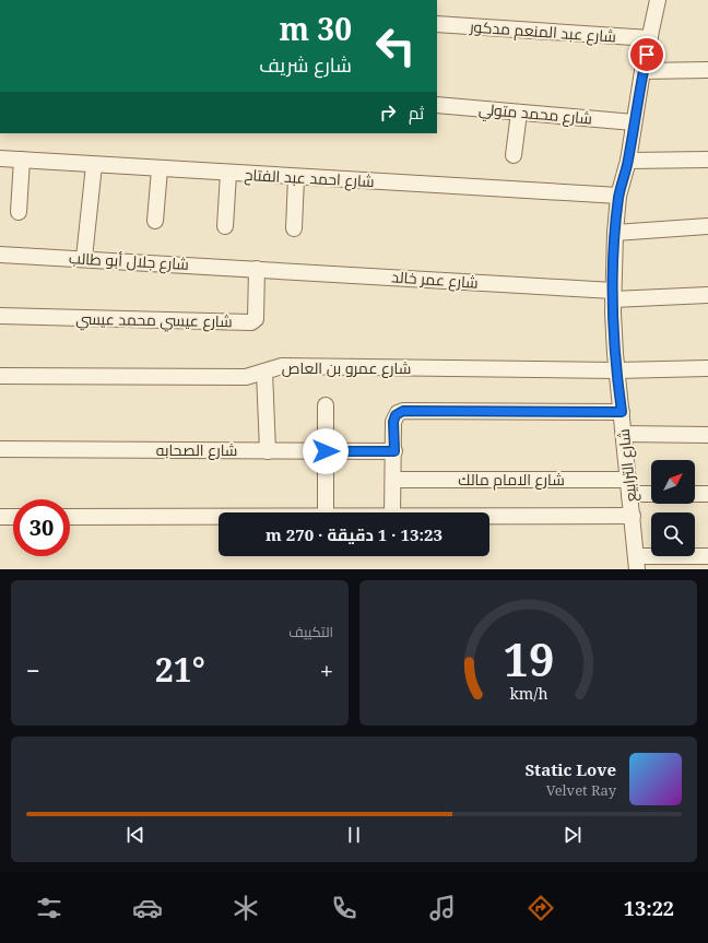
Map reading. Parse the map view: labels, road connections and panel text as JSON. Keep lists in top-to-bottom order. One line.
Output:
{"streets":{"street":["شارع عبد المنعم مدكور","شارع محمد متولي","شارع احمد عبد الفتاح","شارع جلال أبو طالب","شارع عمر خالد","شارع عيسي محمد عيسي","شارع عمرو بن العاص","شارع الصحابه","شارع الترابيع","شارع الامام مالك"]},"crossings":[["شارع عبد المنعم مدكور","شارع الترابيع"],["شارع محمد متولي","شارع الترابيع"],["شارع احمد عبد الفتاح","شارع الترابيع"],["شارع جلال أبو طالب","شارع عمر خالد"],["شارع جلال أبو طالب","شارع عيسي محمد عيسي"],["شارع عمر خالد","شارع عيسي محمد عيسي"],["شارع عمر خالد","شارع الترابيع"],["شارع عمرو بن العاص","شارع الترابيع"],["شارع الترابيع","شارع الامام مالك"]],"north":"top right","page":{"turn":["30 m","شارع شريف"],"then":"ثم","limit":"30","trip":"13:23 · 1 دقيقة · 270 m","tile":"التكييف","heat":["−","21°","+"],"song":["Static Love","Velvet Ray"],"tabs":"13:22","gauge":["19","km/h"]}}
